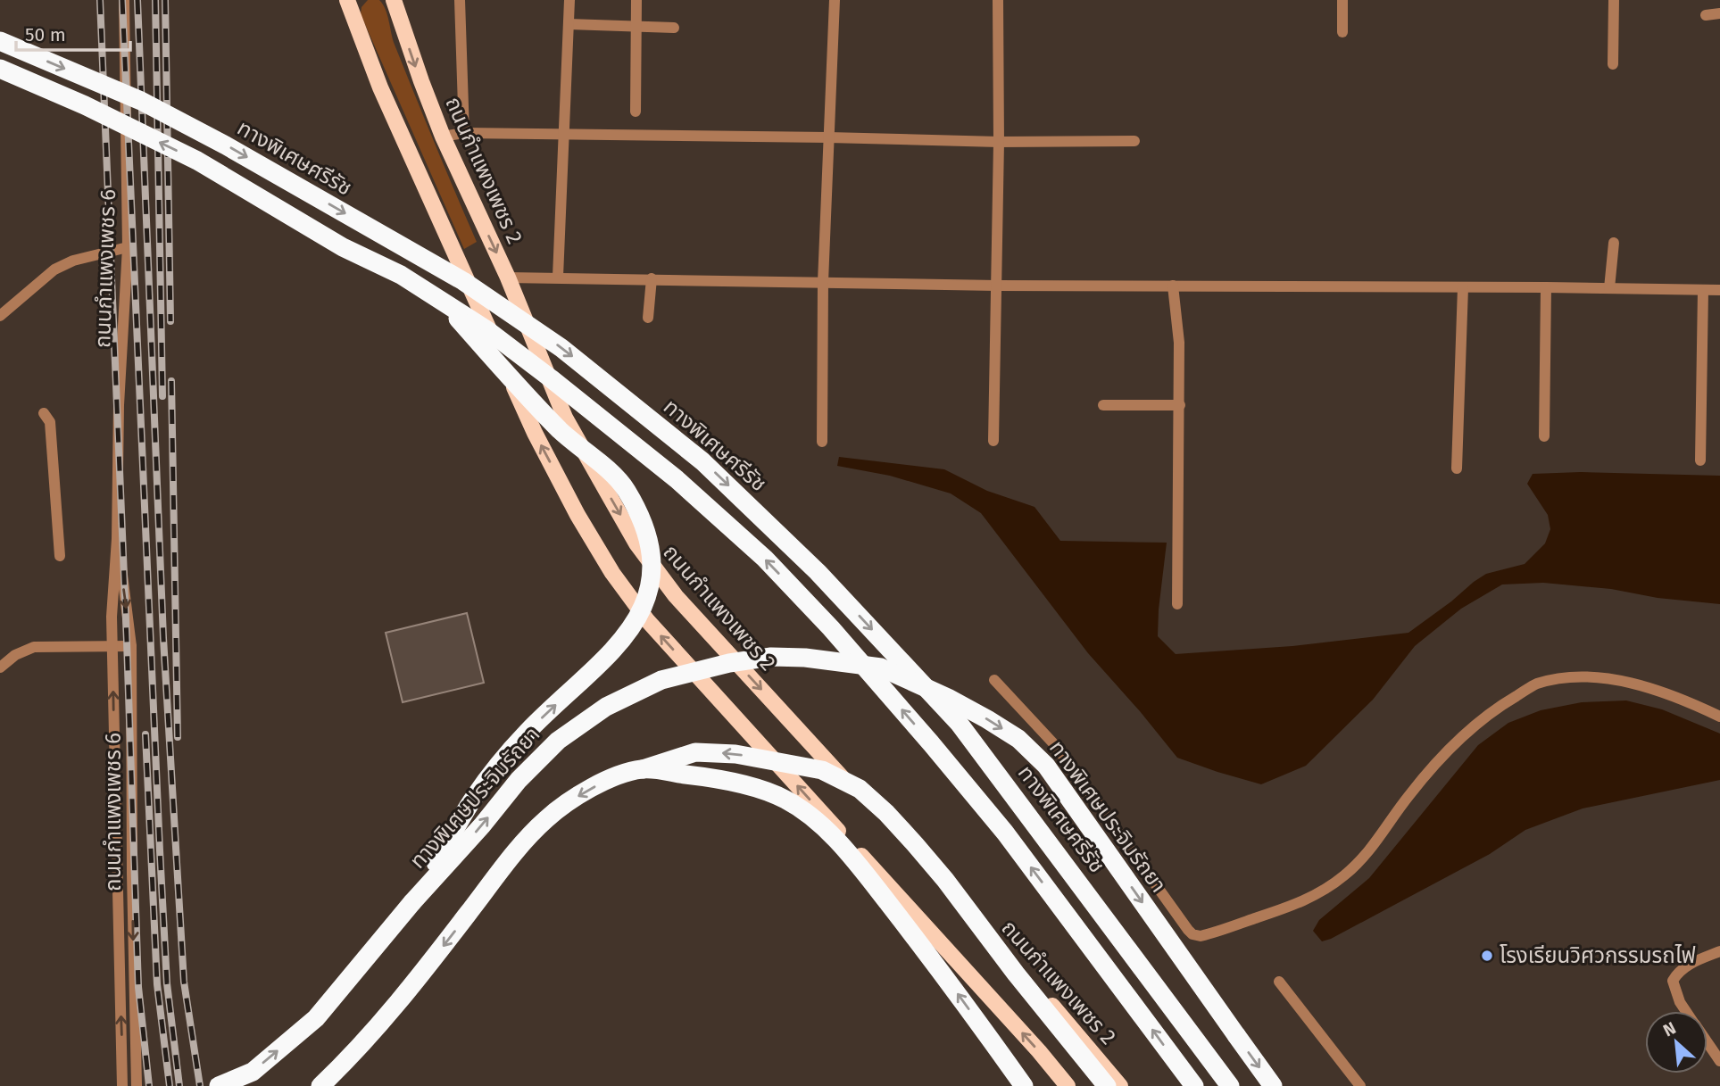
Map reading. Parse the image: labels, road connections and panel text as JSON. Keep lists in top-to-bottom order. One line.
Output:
{"streets":{"highway":["ทางพิเศษศรีรัช","ทางพิเศษประจิมรัถยา"],"main road":["ถนนกำแพงเพชร 2"],"street":["ถนนกำแพงเพชร 6"]},"places":["โรงเรียนวิศวกรรมรถไฟ"],"scale_bar":"50 m","north":"top left"}
